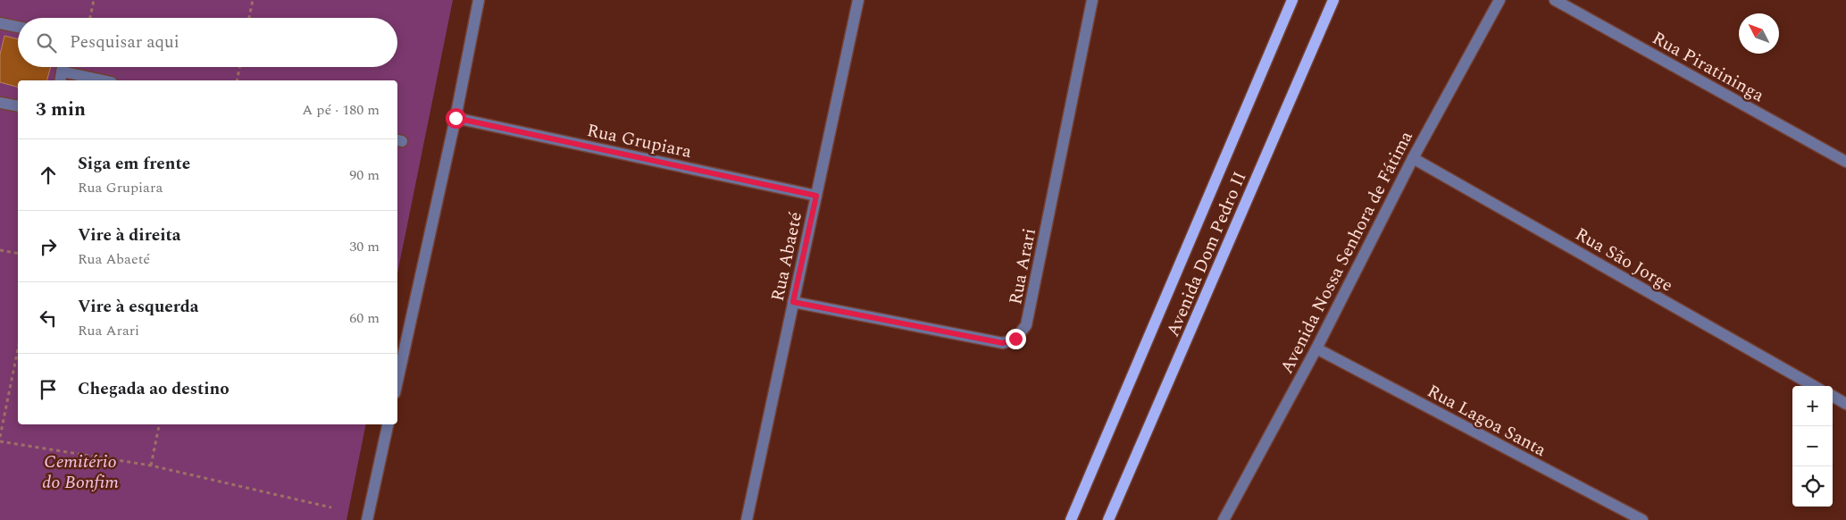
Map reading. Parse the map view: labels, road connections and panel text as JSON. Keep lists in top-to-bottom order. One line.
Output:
{"streets":{"main road":["Avenida Dom Pedro II"],"street":["Rua Piratininga","Rua Grupiara","Avenida Nossa Senhora de Fátima","Rua Abaeté","Rua São Jorge","Rua Arari","Rua Lagoa Santa"]},"crossings":[["Rua Grupiara","Rua Abaeté"],["Avenida Nossa Senhora de Fátima","Rua São Jorge"],["Avenida Nossa Senhora de Fátima","Rua Lagoa Santa"],["Rua Abaeté","Rua Arari"]],"parks":["Cemitério do Bonfim"],"north":"top left","page":{"search":"Pesquisar aqui","heading":["3 min","A pé · 180 m"],"list":[["Siga em frente","Rua Grupiara","90 m"],["Vire à direita","Rua Abaeté","30 m"],["Vire à esquerda","Rua Arari","60 m"],"Chegada ao destino"],"map_buttons":["+","−"]}}
